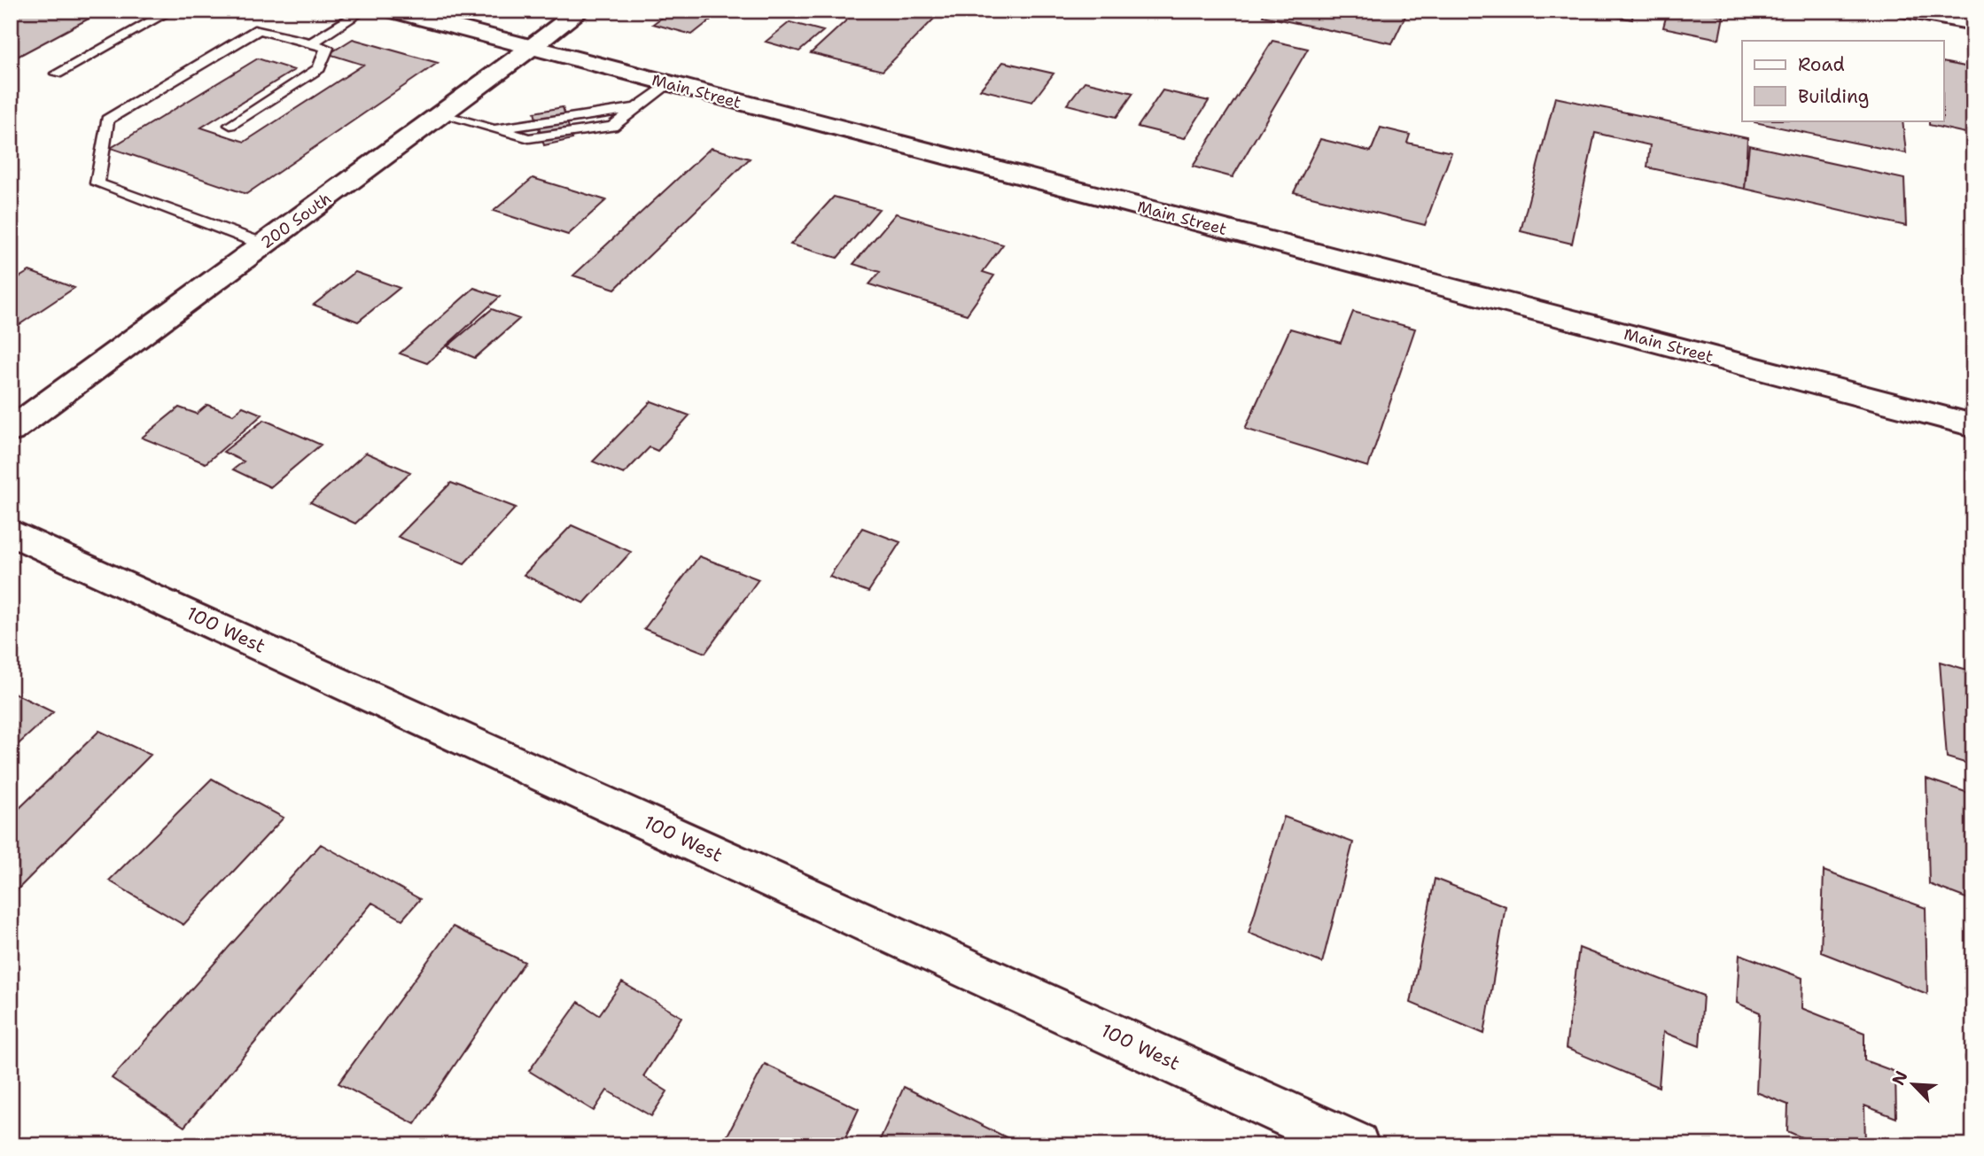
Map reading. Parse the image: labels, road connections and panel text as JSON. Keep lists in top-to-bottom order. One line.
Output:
{"streets":{"street":["Main Street","200 South","100 West"]},"crossings":[["Main Street","200 South"]],"legend":["Road","Building"],"north":"top left"}
